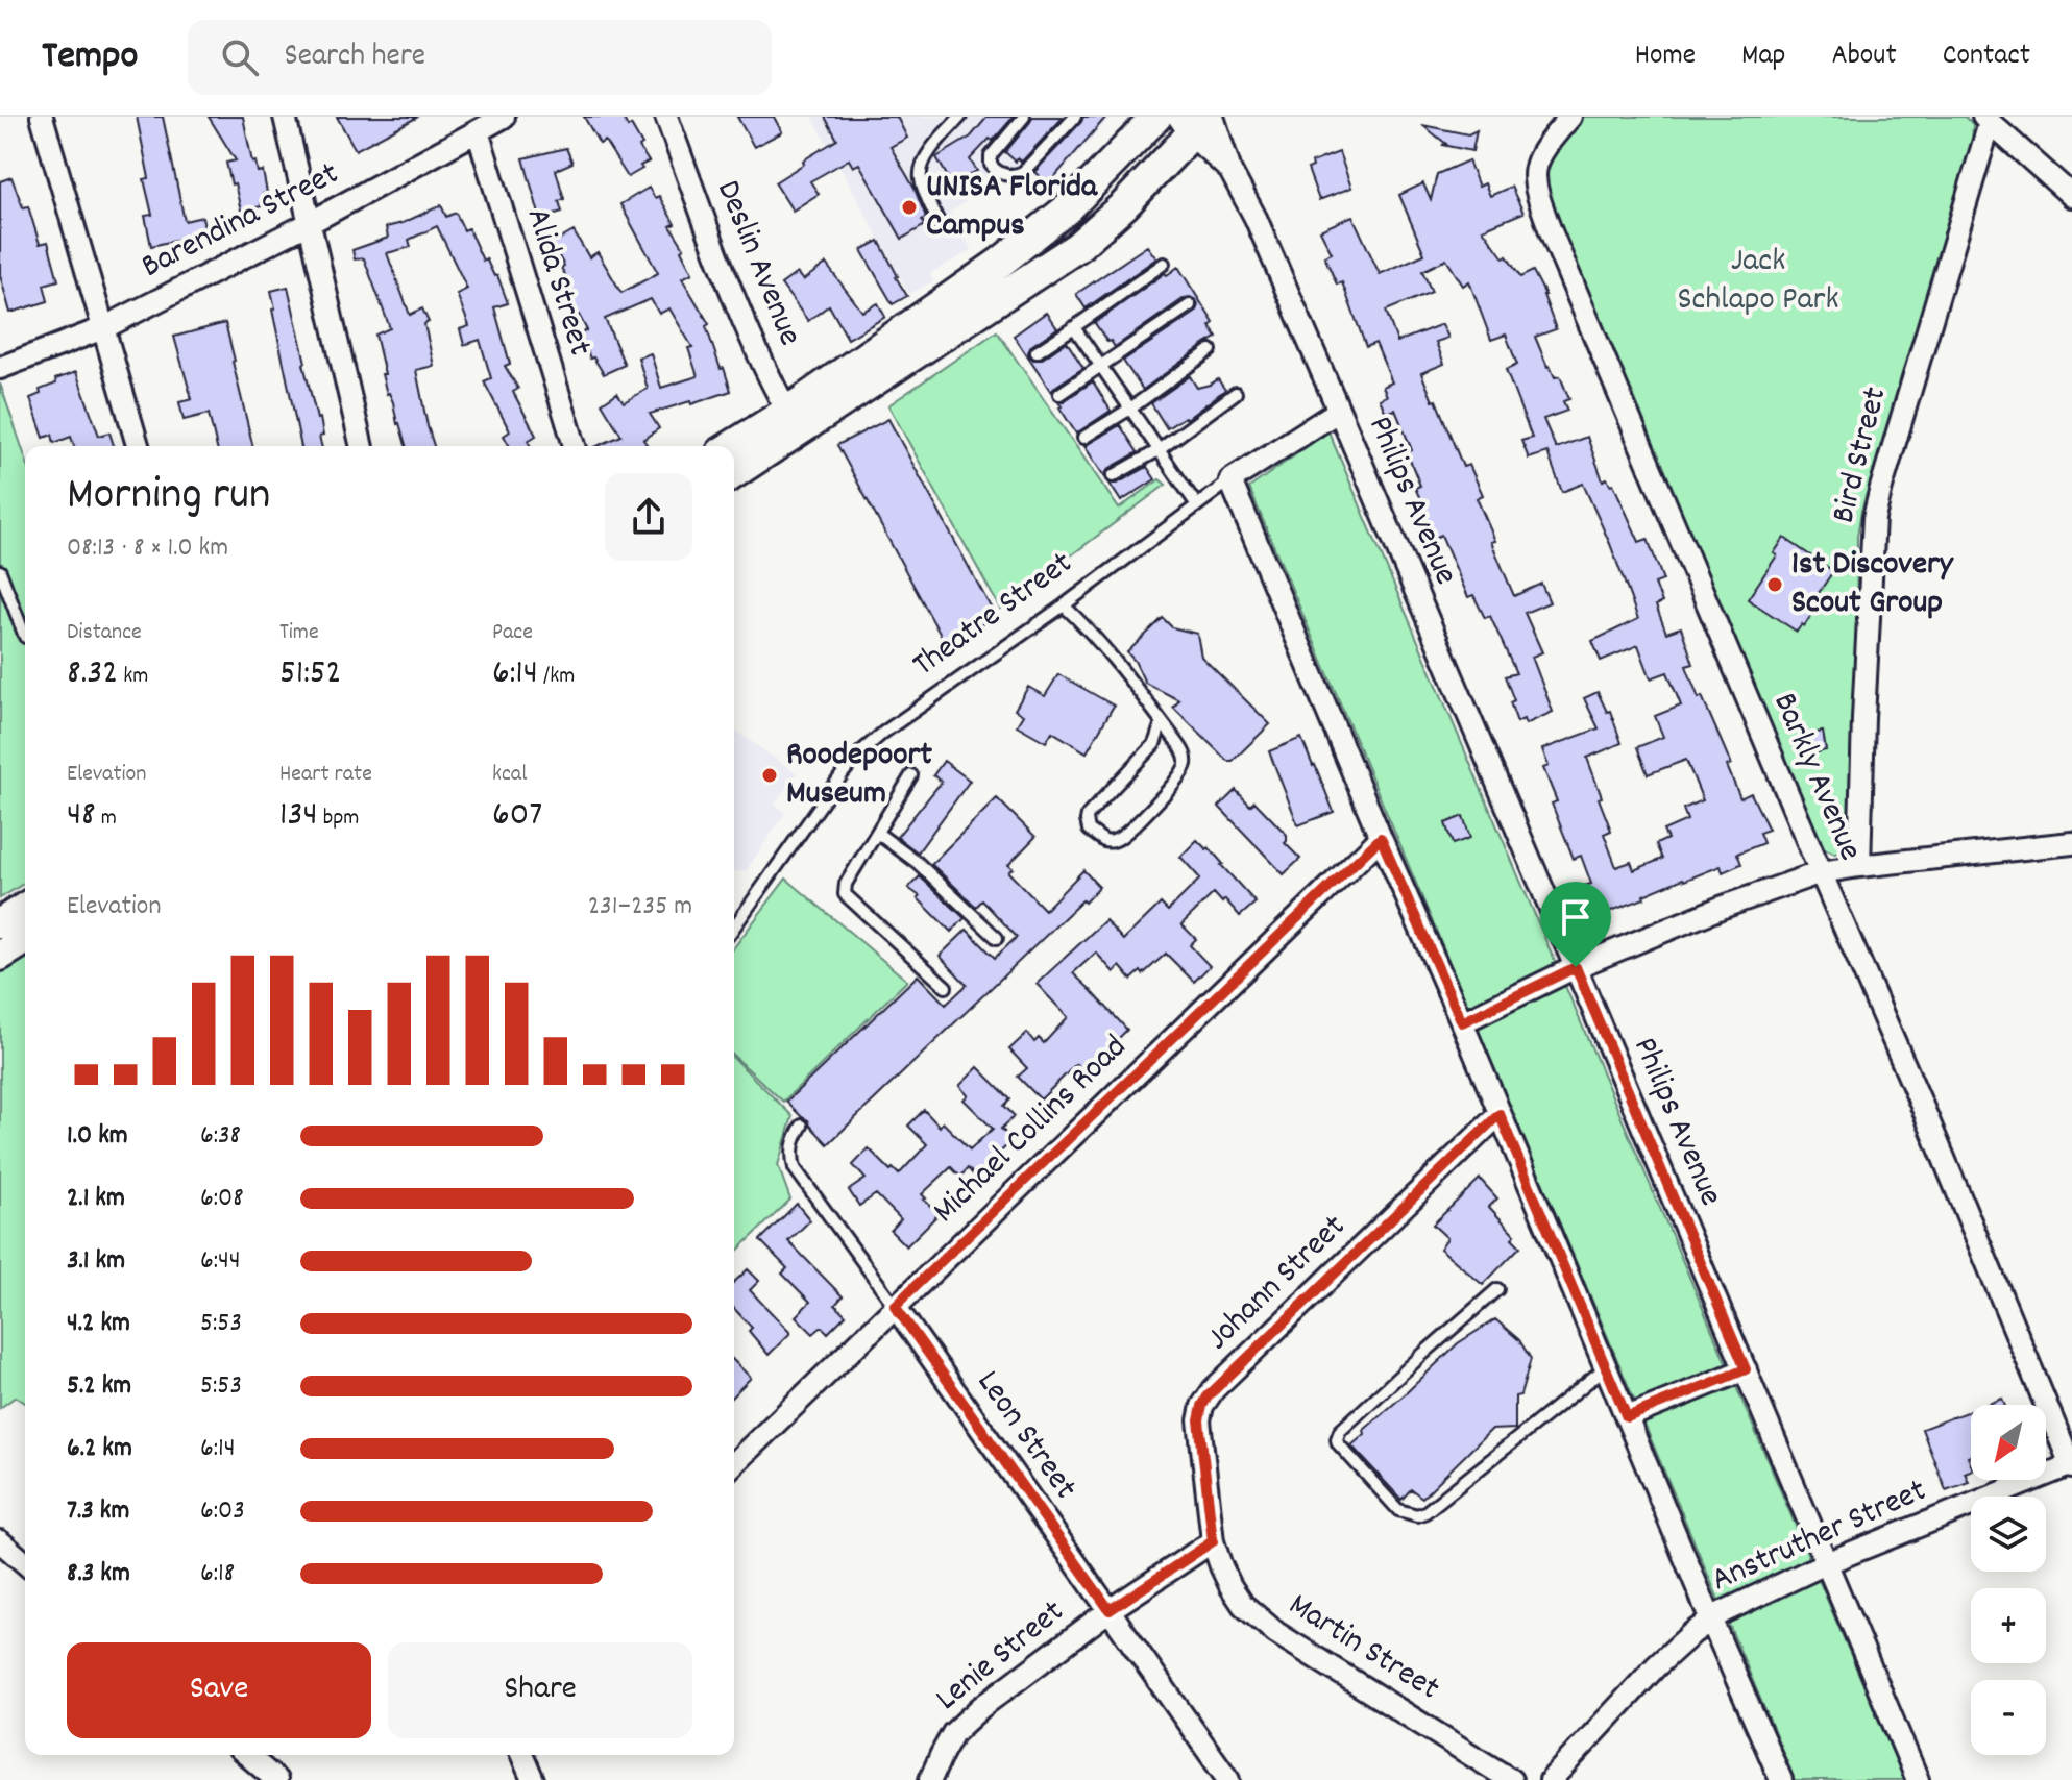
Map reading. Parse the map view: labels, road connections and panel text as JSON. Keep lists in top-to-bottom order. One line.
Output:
{"streets":{"street":["Barendina Street","Deslin Avenue","Alida Street","Bird Street","Philips Avenue","Theatre Street","Barkly Avenue","Michael Collins Road","Johann Street","Leon Street","Anstruther Street","Martin Street","Lenie Street"]},"crossings":[["Barendina Street","Alida Street"],["Philips Avenue","Theatre Street"],["Philips Avenue","Anstruther Street"],["Barkly Avenue","Anstruther Street"],["Michael Collins Road","Leon Street"],["Johann Street","Martin Street"],["Johann Street","Lenie Street"],["Leon Street","Lenie Street"],["Martin Street","Lenie Street"]],"parks":["Jack Schlapo Park"],"places":["UNISA Florida Campus","1st Discovery Scout Group","Roodepoort Museum"],"north":"bottom left","page":{"header":"Tempo","search":"Search here","nav":["Home","Map","About","Contact"],"heading":["Morning run","08:13 · 8 × 1.0 km"],"stats":[["Distance","8.32 km"],["Time","51:52"],["Pace","6:14 /km"],["Elevation","48 m"],["Heart rate","134 bpm"],["kcal","607"]],"chart":["Elevation","231–235 m"],"list":[{"name":"1.0 km","note":"6:38"},{"name":"2.1 km","note":"6:08"},{"name":"3.1 km","note":"6:44"},{"name":"4.2 km","note":"5:53"},{"name":"5.2 km","note":"5:53"},{"name":"6.2 km","note":"6:14"},{"name":"7.3 km","note":"6:03"},{"name":"8.3 km","note":"6:18"}],"map_buttons":["+","−"],"buttons":["Save","Share"]}}
